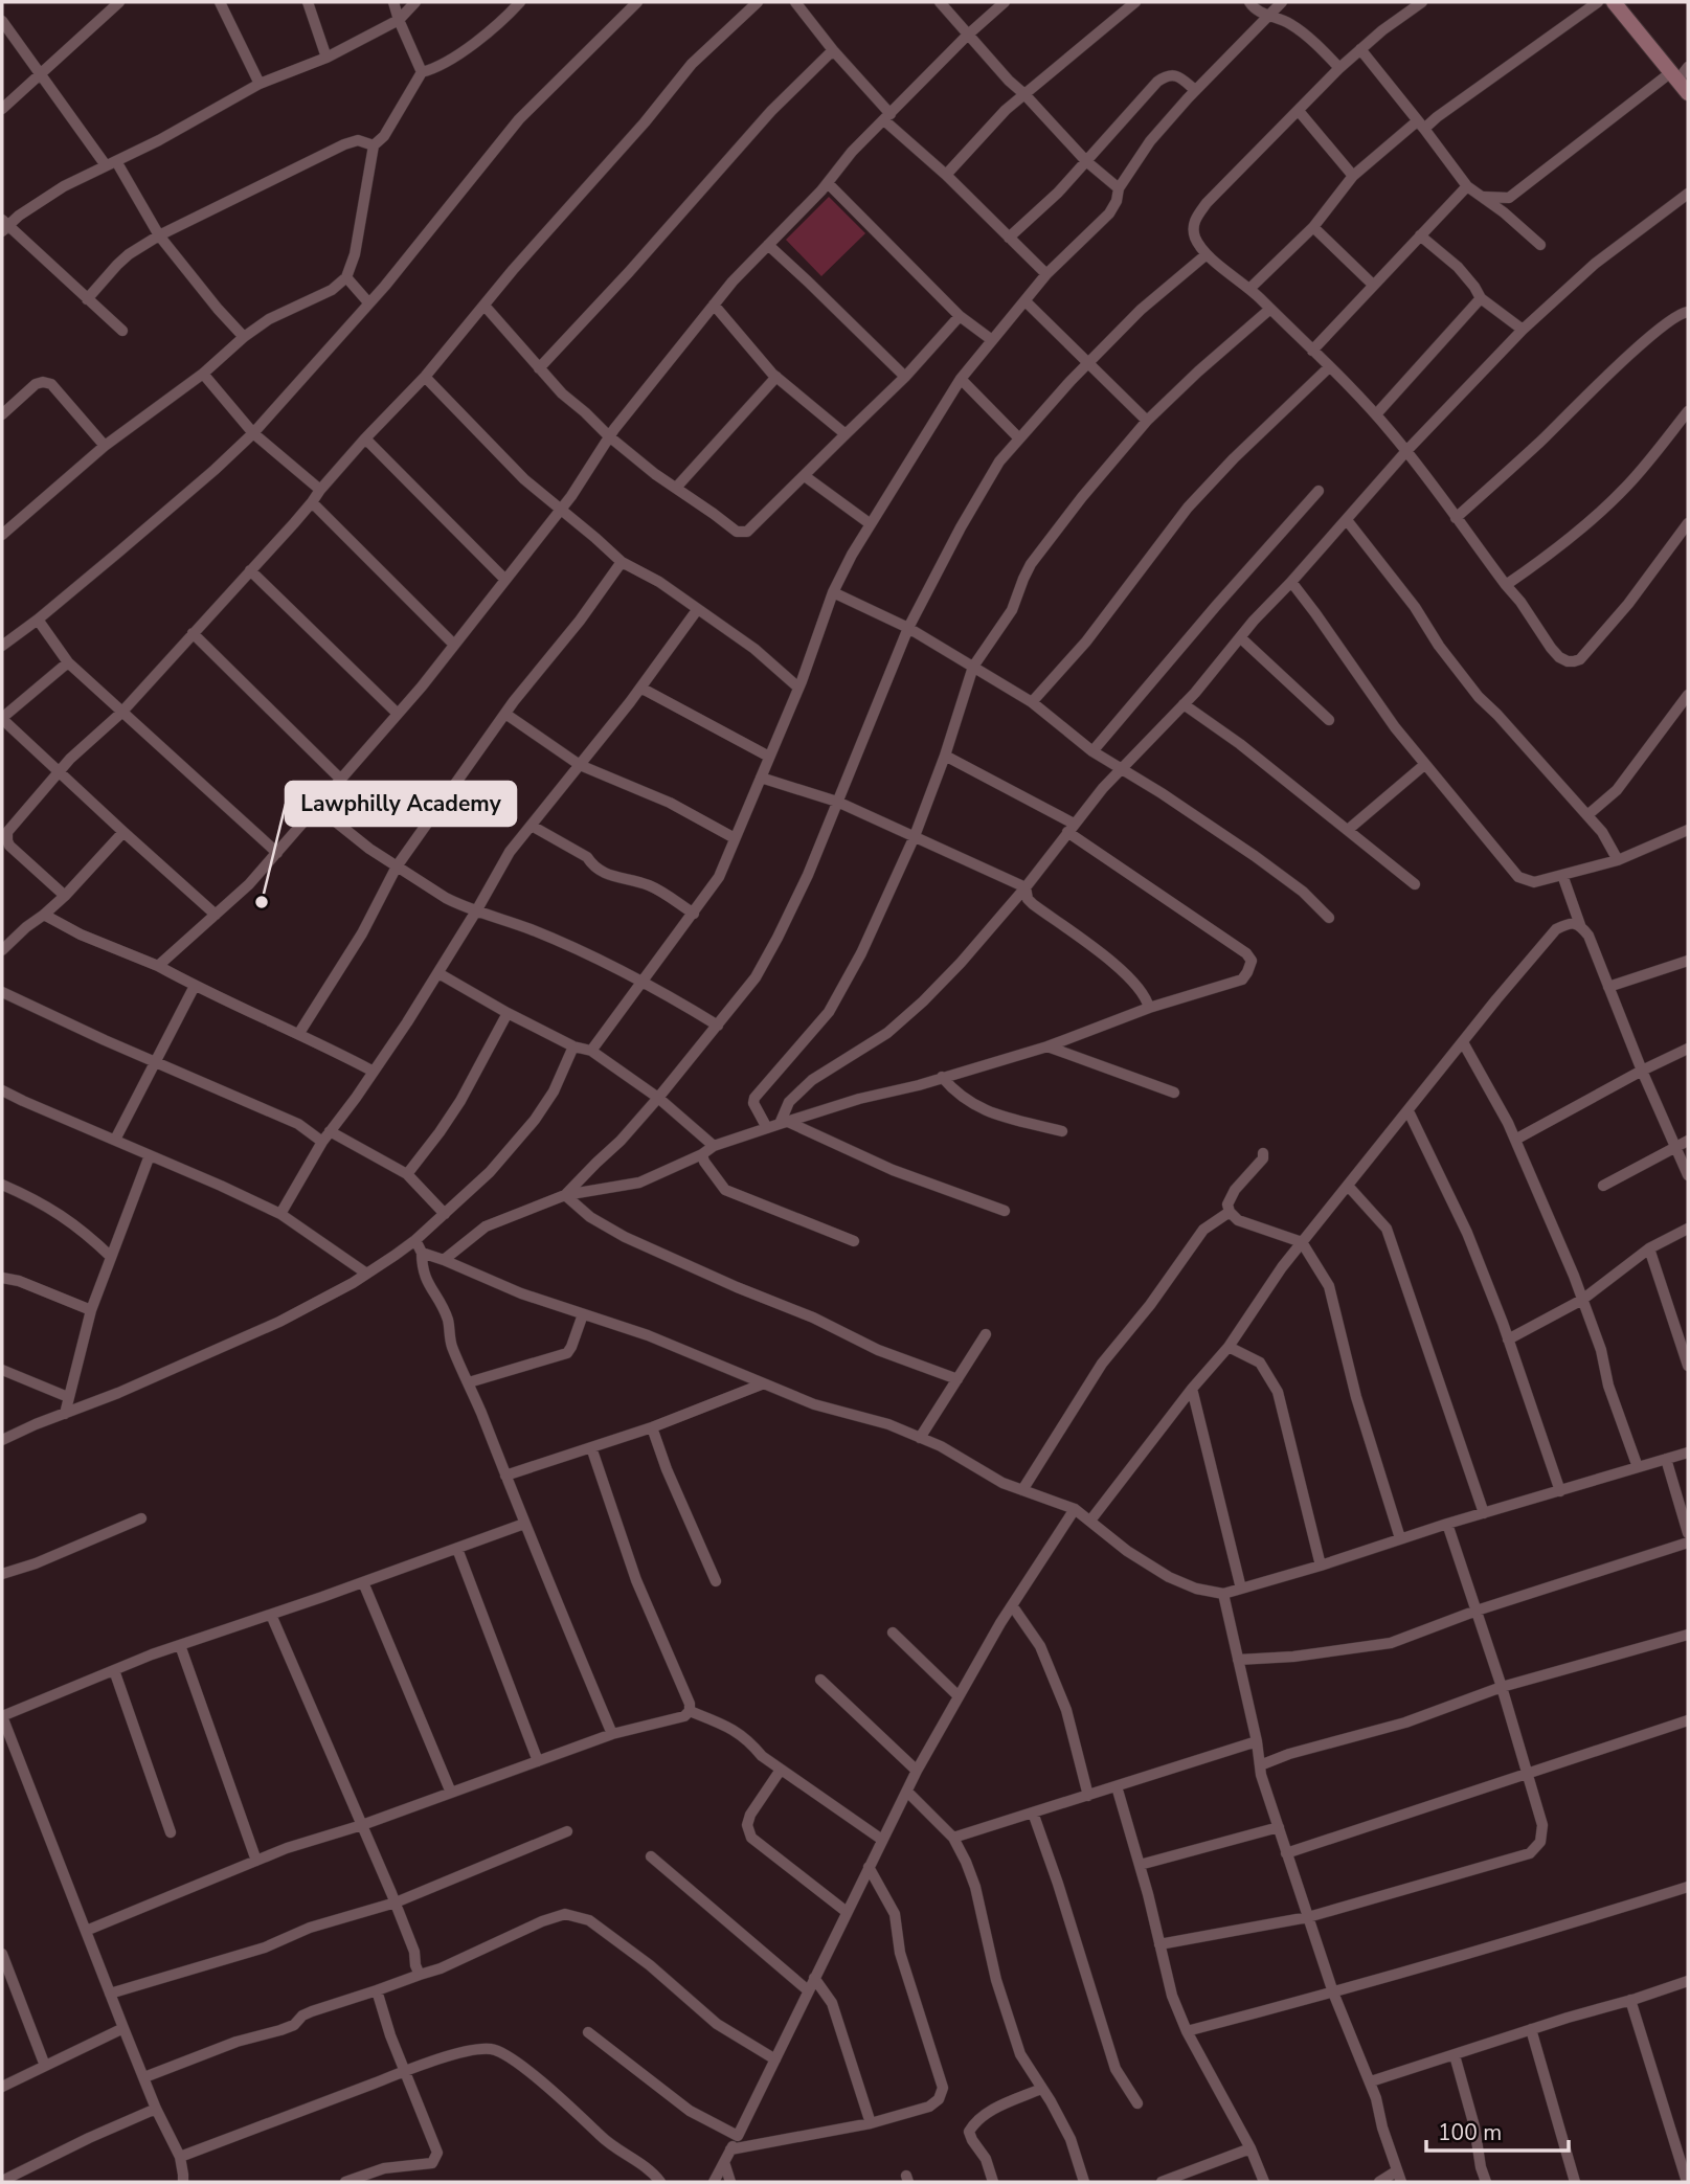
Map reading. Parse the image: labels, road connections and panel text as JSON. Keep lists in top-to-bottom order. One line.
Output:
{"places":["Lawphilly Academy"],"scale_bar":"100 m"}
